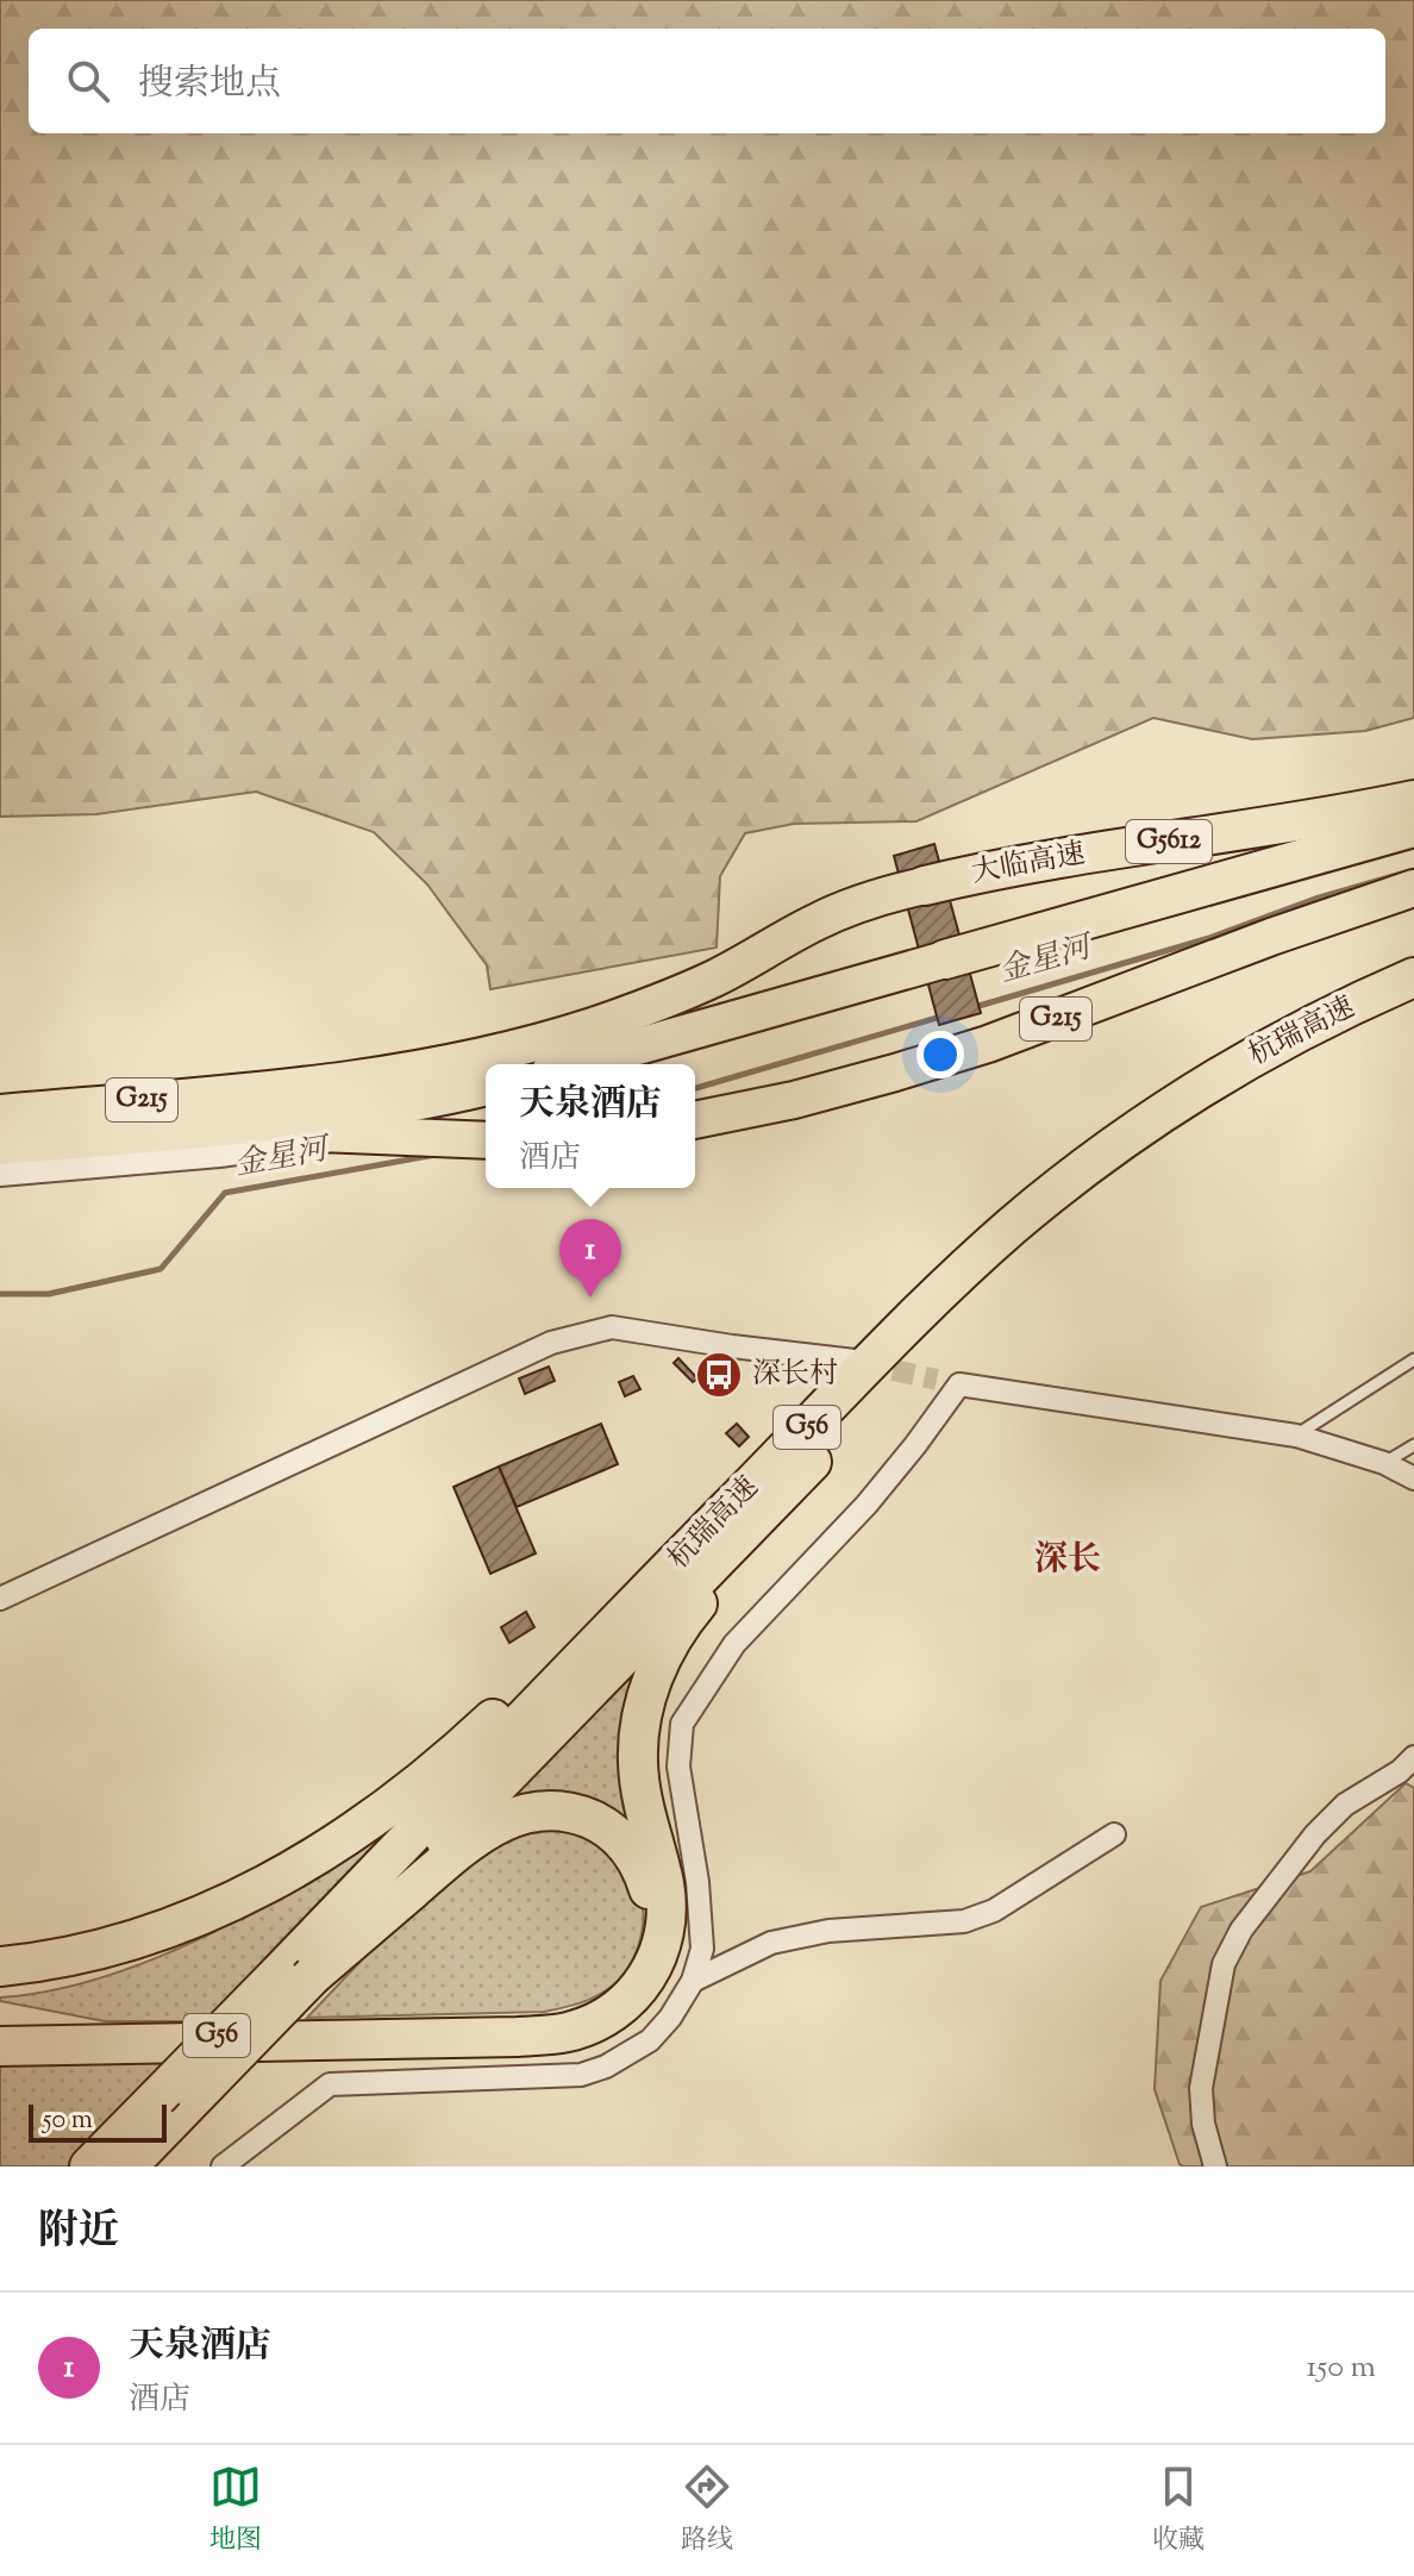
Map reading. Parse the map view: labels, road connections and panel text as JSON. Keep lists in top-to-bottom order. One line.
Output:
{"streets":{"highway":["G5612","大临高速","G215","杭瑞高速","G56"]},"crossings":[["大临高速","G215"]],"districts":["深长"],"water":["金星河"],"places":{"bus stop":["深长村"]},"scale_bar":"50 m","page":{"search":"搜索地点","popup":["天泉酒店","酒店"],"pins":"1","scale":"50 m","heading":"附近","list":[{"mark":"1","name":"天泉酒店","note":"酒店","value":"150 m"}],"nav":["地图","路线","收藏"]}}
